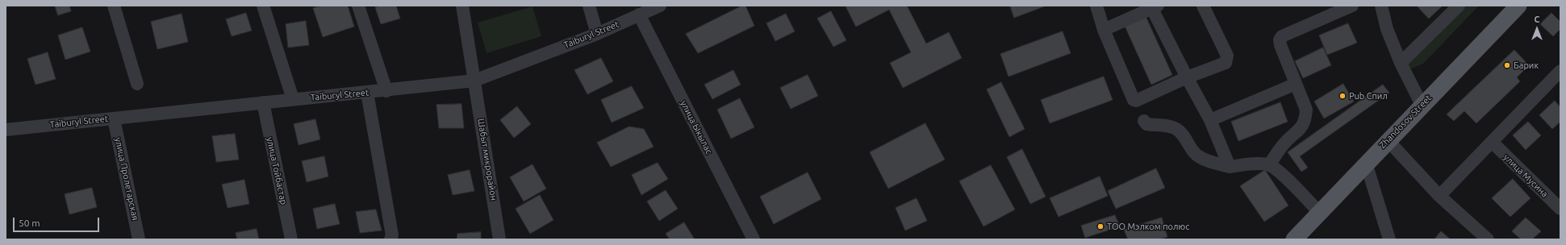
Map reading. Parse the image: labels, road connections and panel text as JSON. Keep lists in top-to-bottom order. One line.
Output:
{"streets":{"main road":["Zhandosov Street"],"street":["Taiburyl Street","улица Ыкылас","Шабыт микрорайон","улица Тойбастар","улица Мусина","улица Пролетарская"]},"crossings":[["Taiburyl Street","улица Ыкылас"],["Taiburyl Street","Шабыт микрорайон"],["Taiburyl Street","улица Тойбастар"],["Taiburyl Street","улица Пролетарская"]],"places":["Барик","Pub Спил","ТОО Мэлком полюс"],"scale_bar":"50 m","north":"top"}
